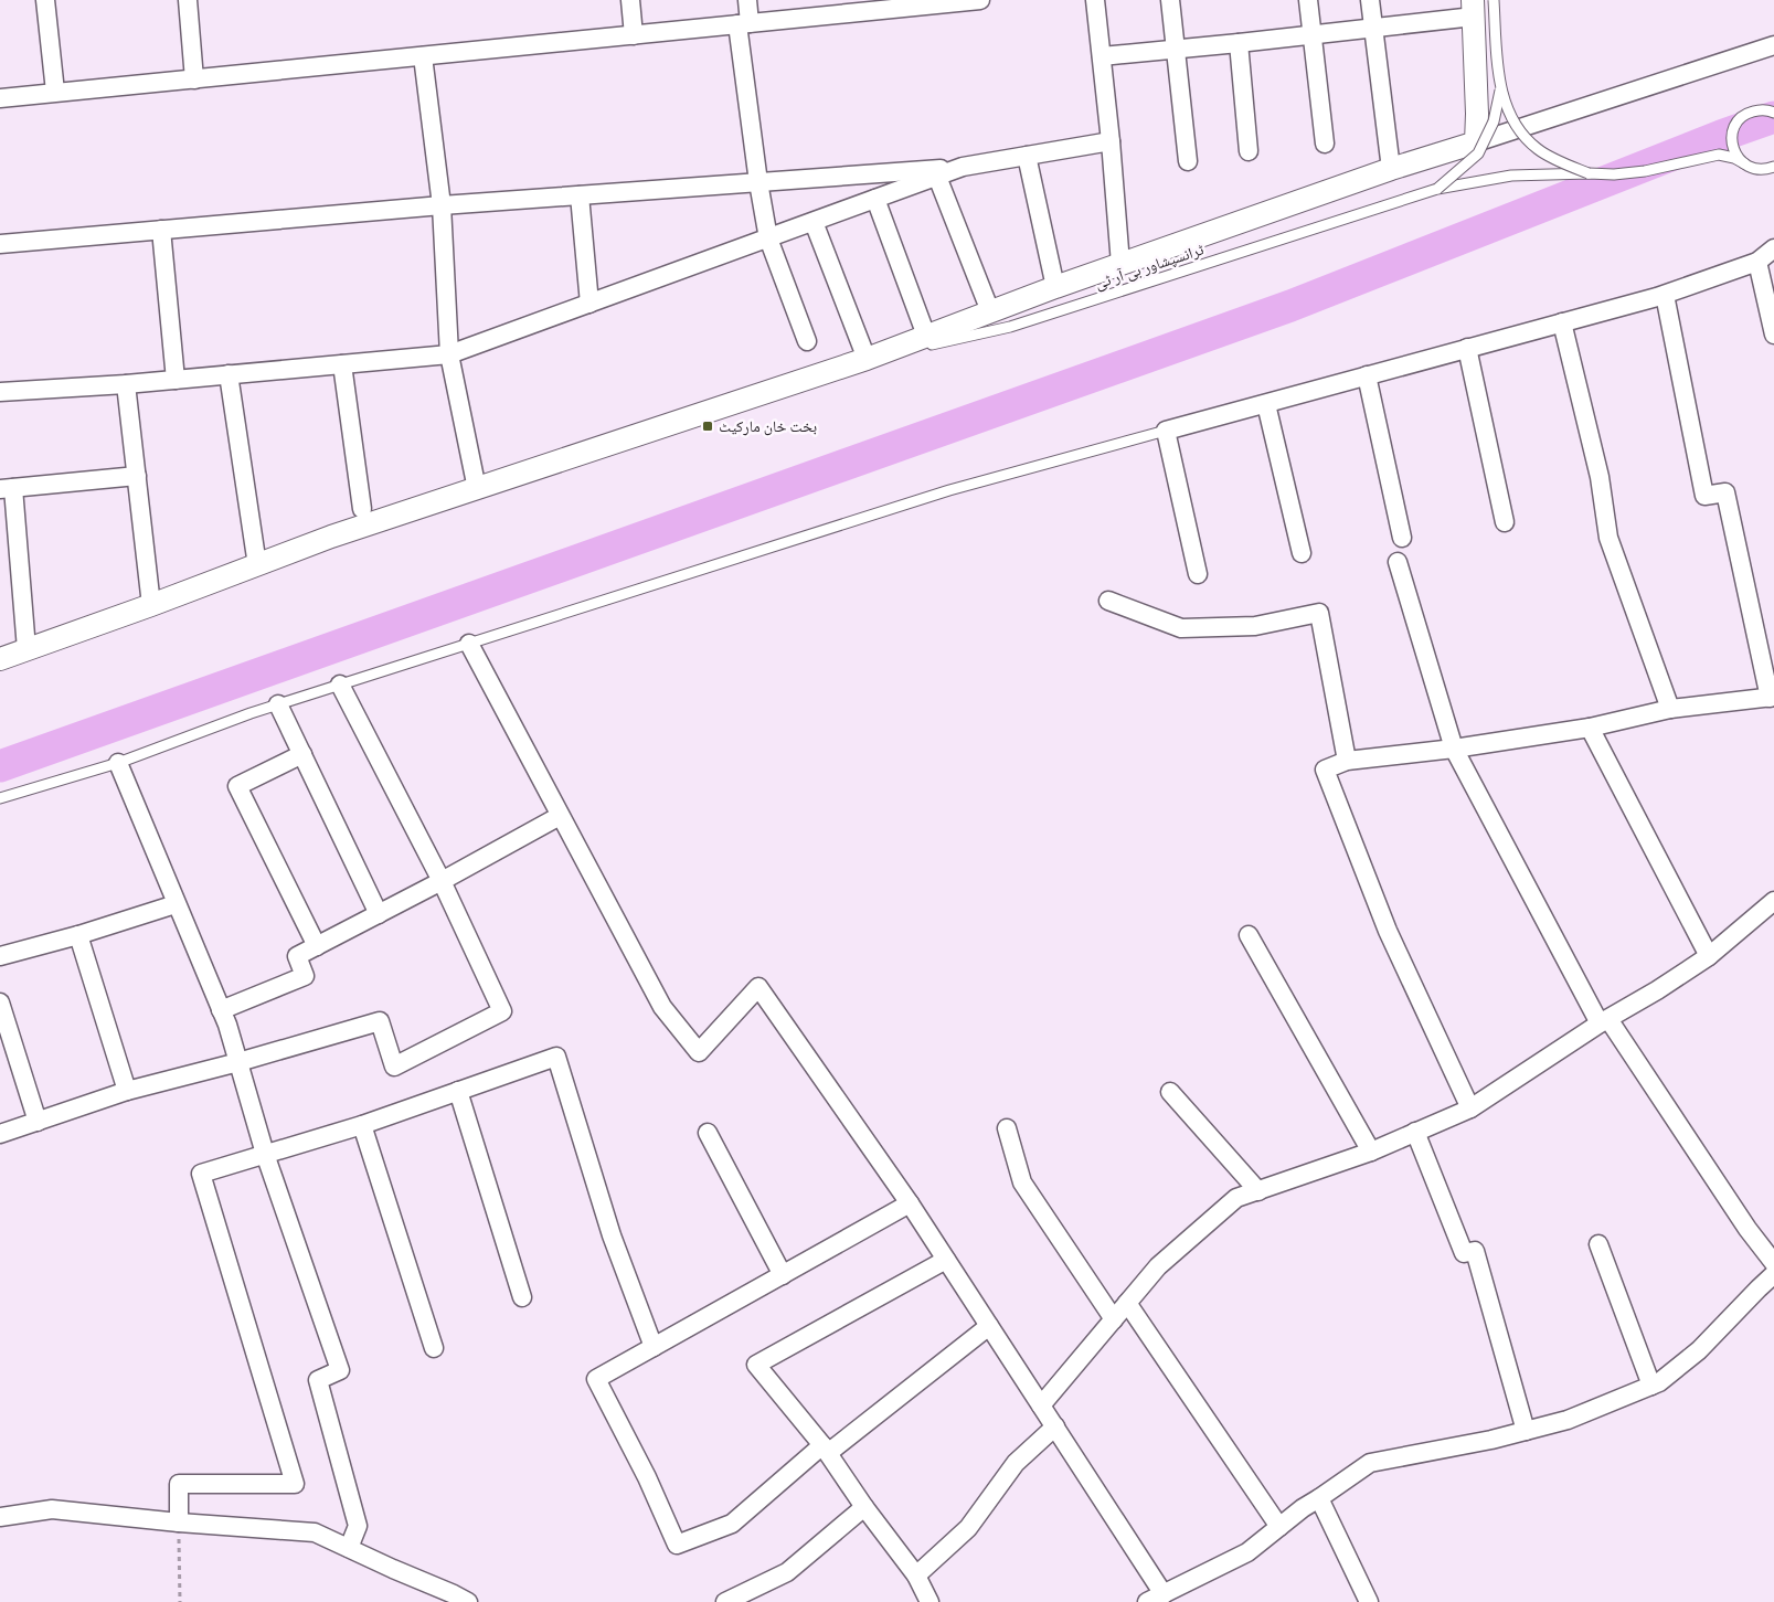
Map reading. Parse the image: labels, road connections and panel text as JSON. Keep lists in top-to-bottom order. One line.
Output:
{"streets":{"lane":["ٹرانسپشاور بی آر ٹی"]},"places":{"transit":["بخت خان مارکیٹ"]}}
